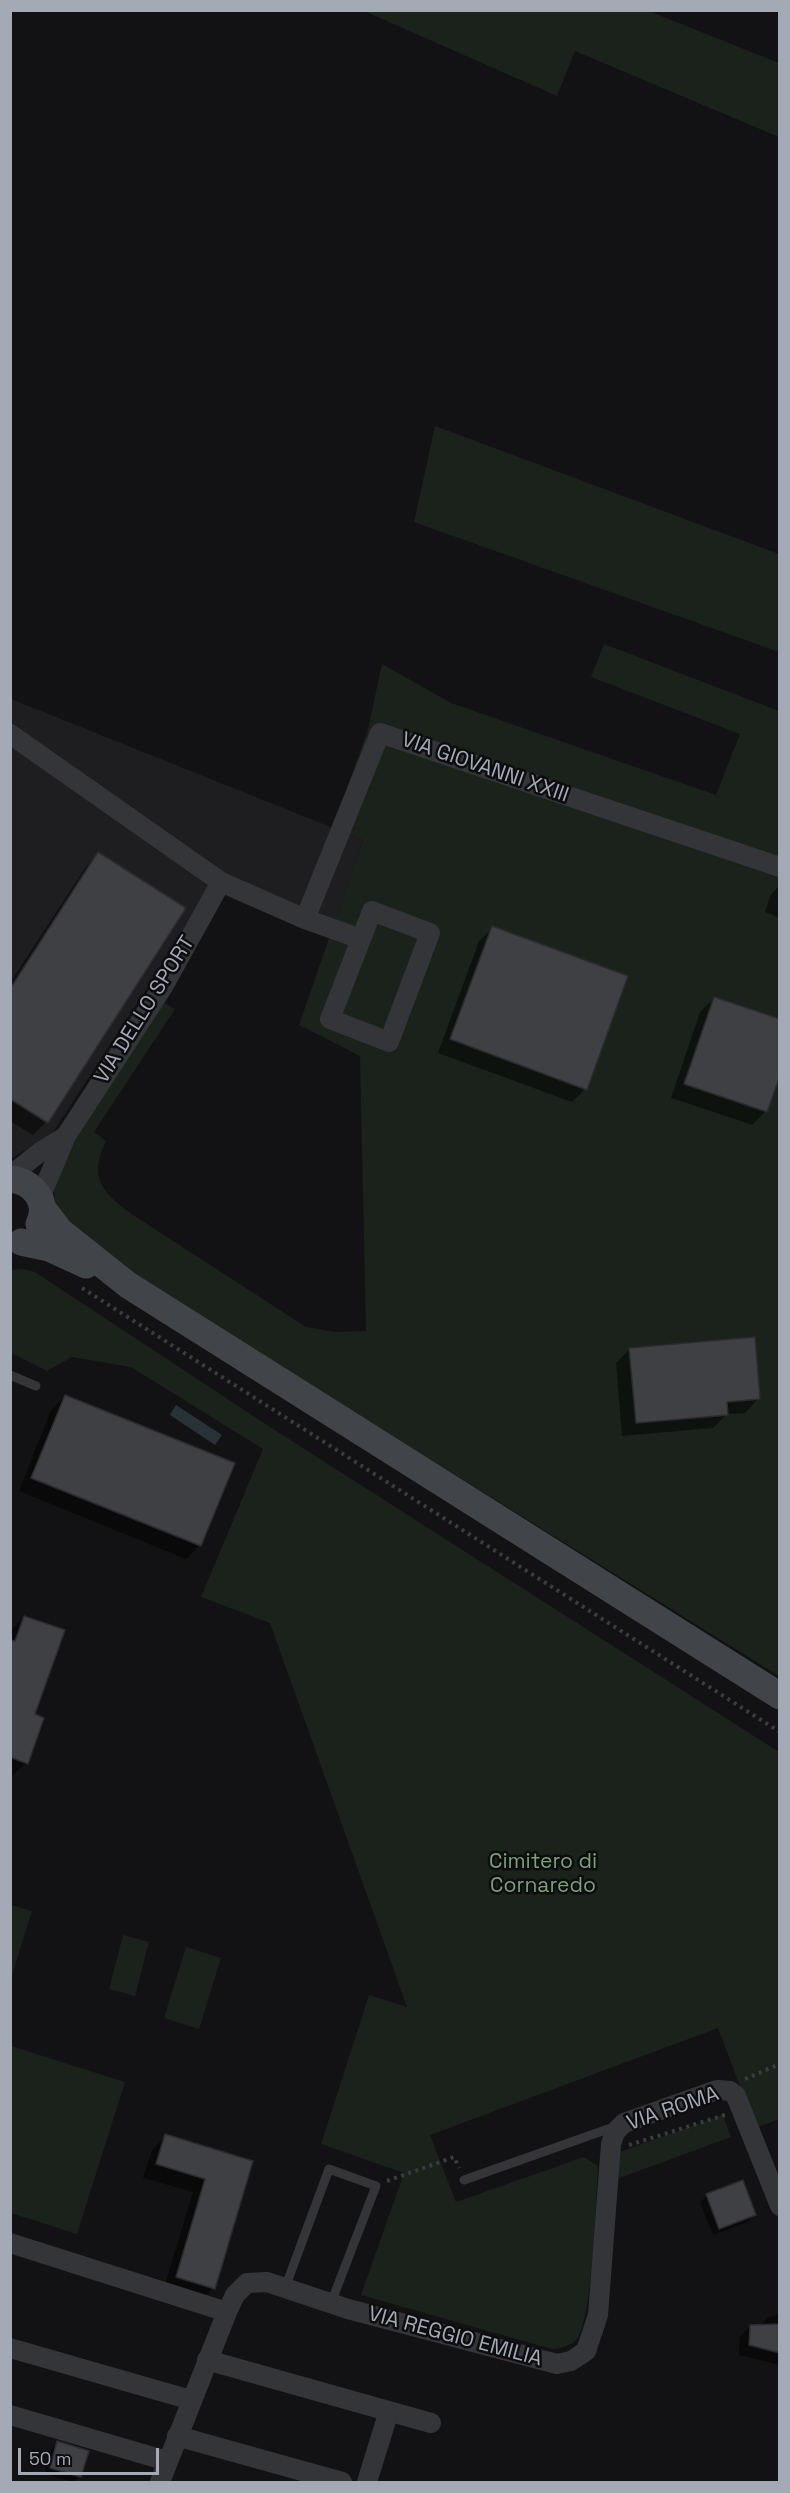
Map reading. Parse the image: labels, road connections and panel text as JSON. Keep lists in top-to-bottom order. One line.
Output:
{"streets":{"street":["VIA GIOVANNI XXIII","VIA DELLO SPORT","VIA ROMA","VIA REGGIO EMILIA"]},"crossings":[["VIA ROMA","VIA REGGIO EMILIA"]],"parks":["Cimitero di Cornaredo"],"scale_bar":"50 m"}
